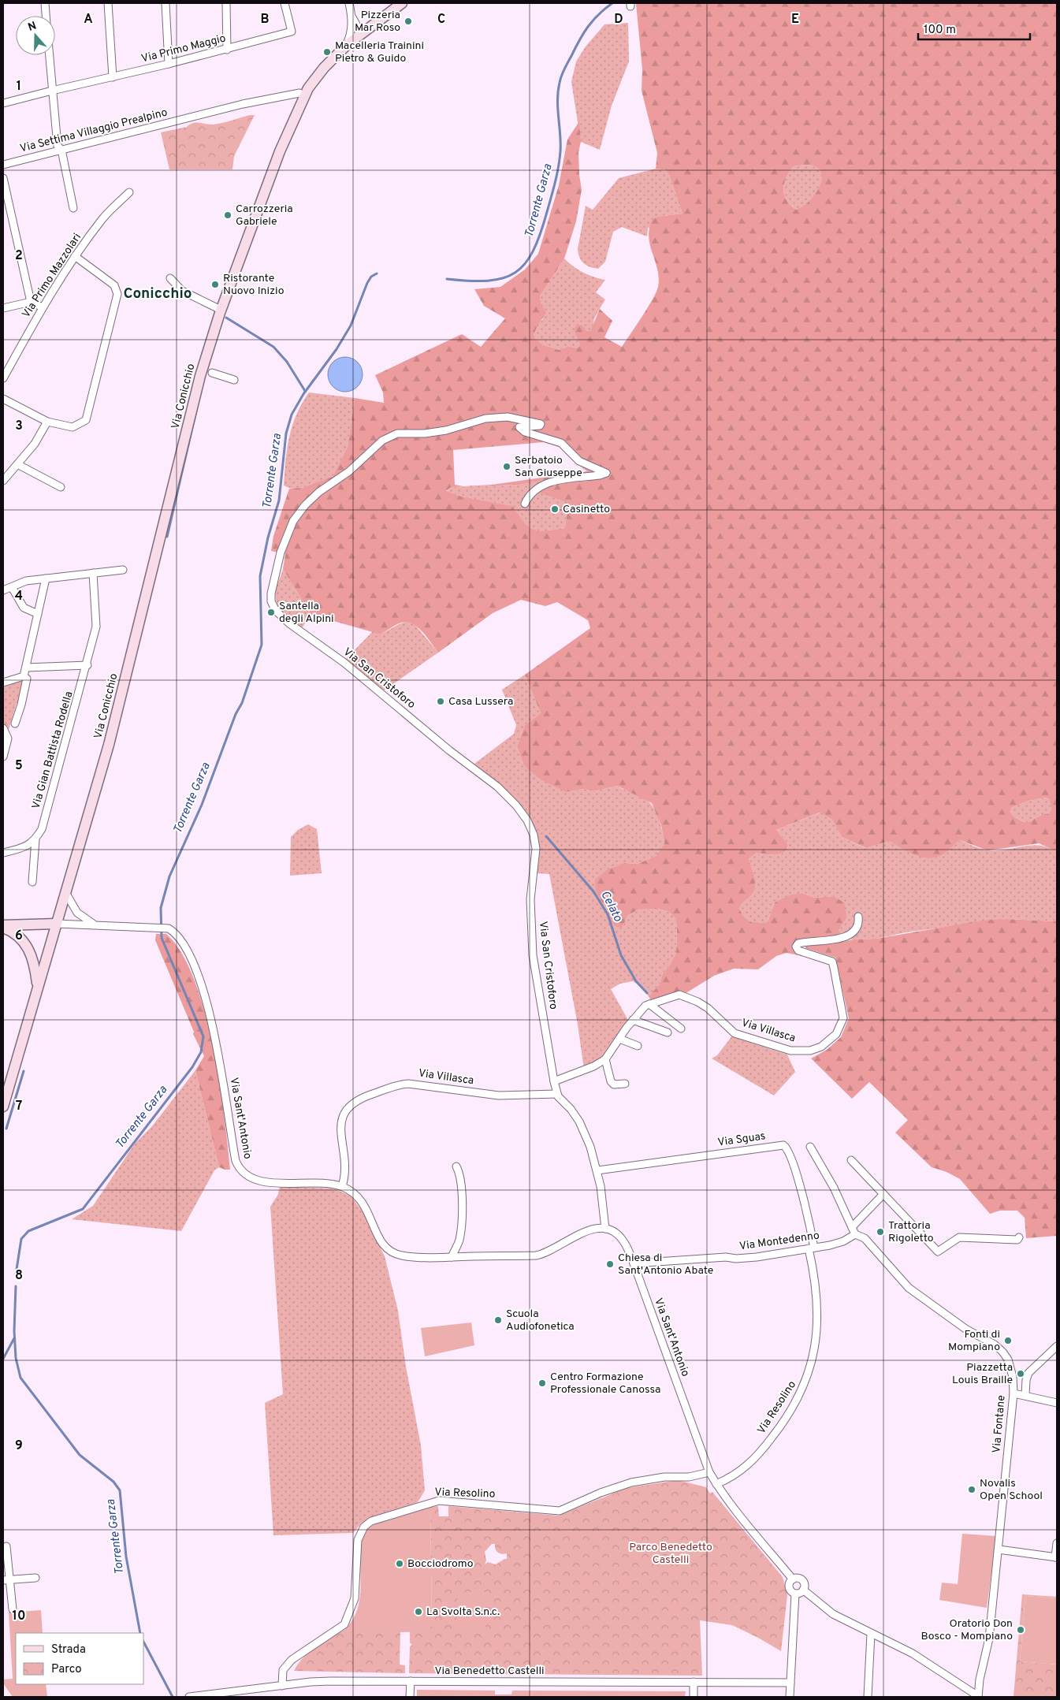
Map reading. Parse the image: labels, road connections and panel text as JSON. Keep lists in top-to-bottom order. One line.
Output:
{"streets":{"main road":["Via Conicchio"],"street":["Via Primo Maggio","Via Settima Villaggio Prealpino","Via Primo Mazzolari","Via San Cristoforo","Via Gian Battista Rodella","Via Villasca","Via Sant'Antonio","Via Sguas","Via Montedenno","Via Resolino","Via Fontane","Via Benedetto Castelli"]},"crossings":[["Via Settima Villaggio Prealpino","Via Conicchio"],["Via Conicchio","Via Sant'Antonio"],["Via San Cristoforo","Via Villasca"],["Via San Cristoforo","Via Sant'Antonio"],["Via San Cristoforo","Via Sguas"],["Via Villasca","Via Sant'Antonio"],["Via Sant'Antonio","Via Montedenno"],["Via Sant'Antonio","Via Resolino"],["Via Sant'Antonio","Via Fontane"],["Via Sguas","Via Montedenno"],["Via Sguas","Via Resolino"],["Via Montedenno","Via Resolino"],["Via Montedenno","Via Fontane"],["Via Resolino","Via Benedetto Castelli"]],"districts":["Conicchio"],"water":["Torrente Garza","Celato"],"parks":["Parco Benedetto Castelli"],"places":["Pizzeria Mar Roso","Macelleria Trainini Pietro & Guido","Carrozzeria Gabriele","Ristorante Nuovo Inizio","Serbatoio San Giuseppe","Casinetto","Santella degli Alpini","Casa Lussera","Trattoria Rigoletto","Chiesa di Sant'Antonio Abate","Scuola Audiofonetica","Fonti di Mompiano","Piazzetta Louis Braille","Centro Formazione Professionale Canossa","Novalis Open School","Bocciodromo","La Svolta S.n.c.","Oratorio Don Bosco - Mompiano"],"legend":["Strada","Parco"],"scale_bar":"100 m","north":"top","grid":{"columns":["A","B","C","D","E"],"rows":["1","2","3","4","5","6","7","8","9","10"]}}
